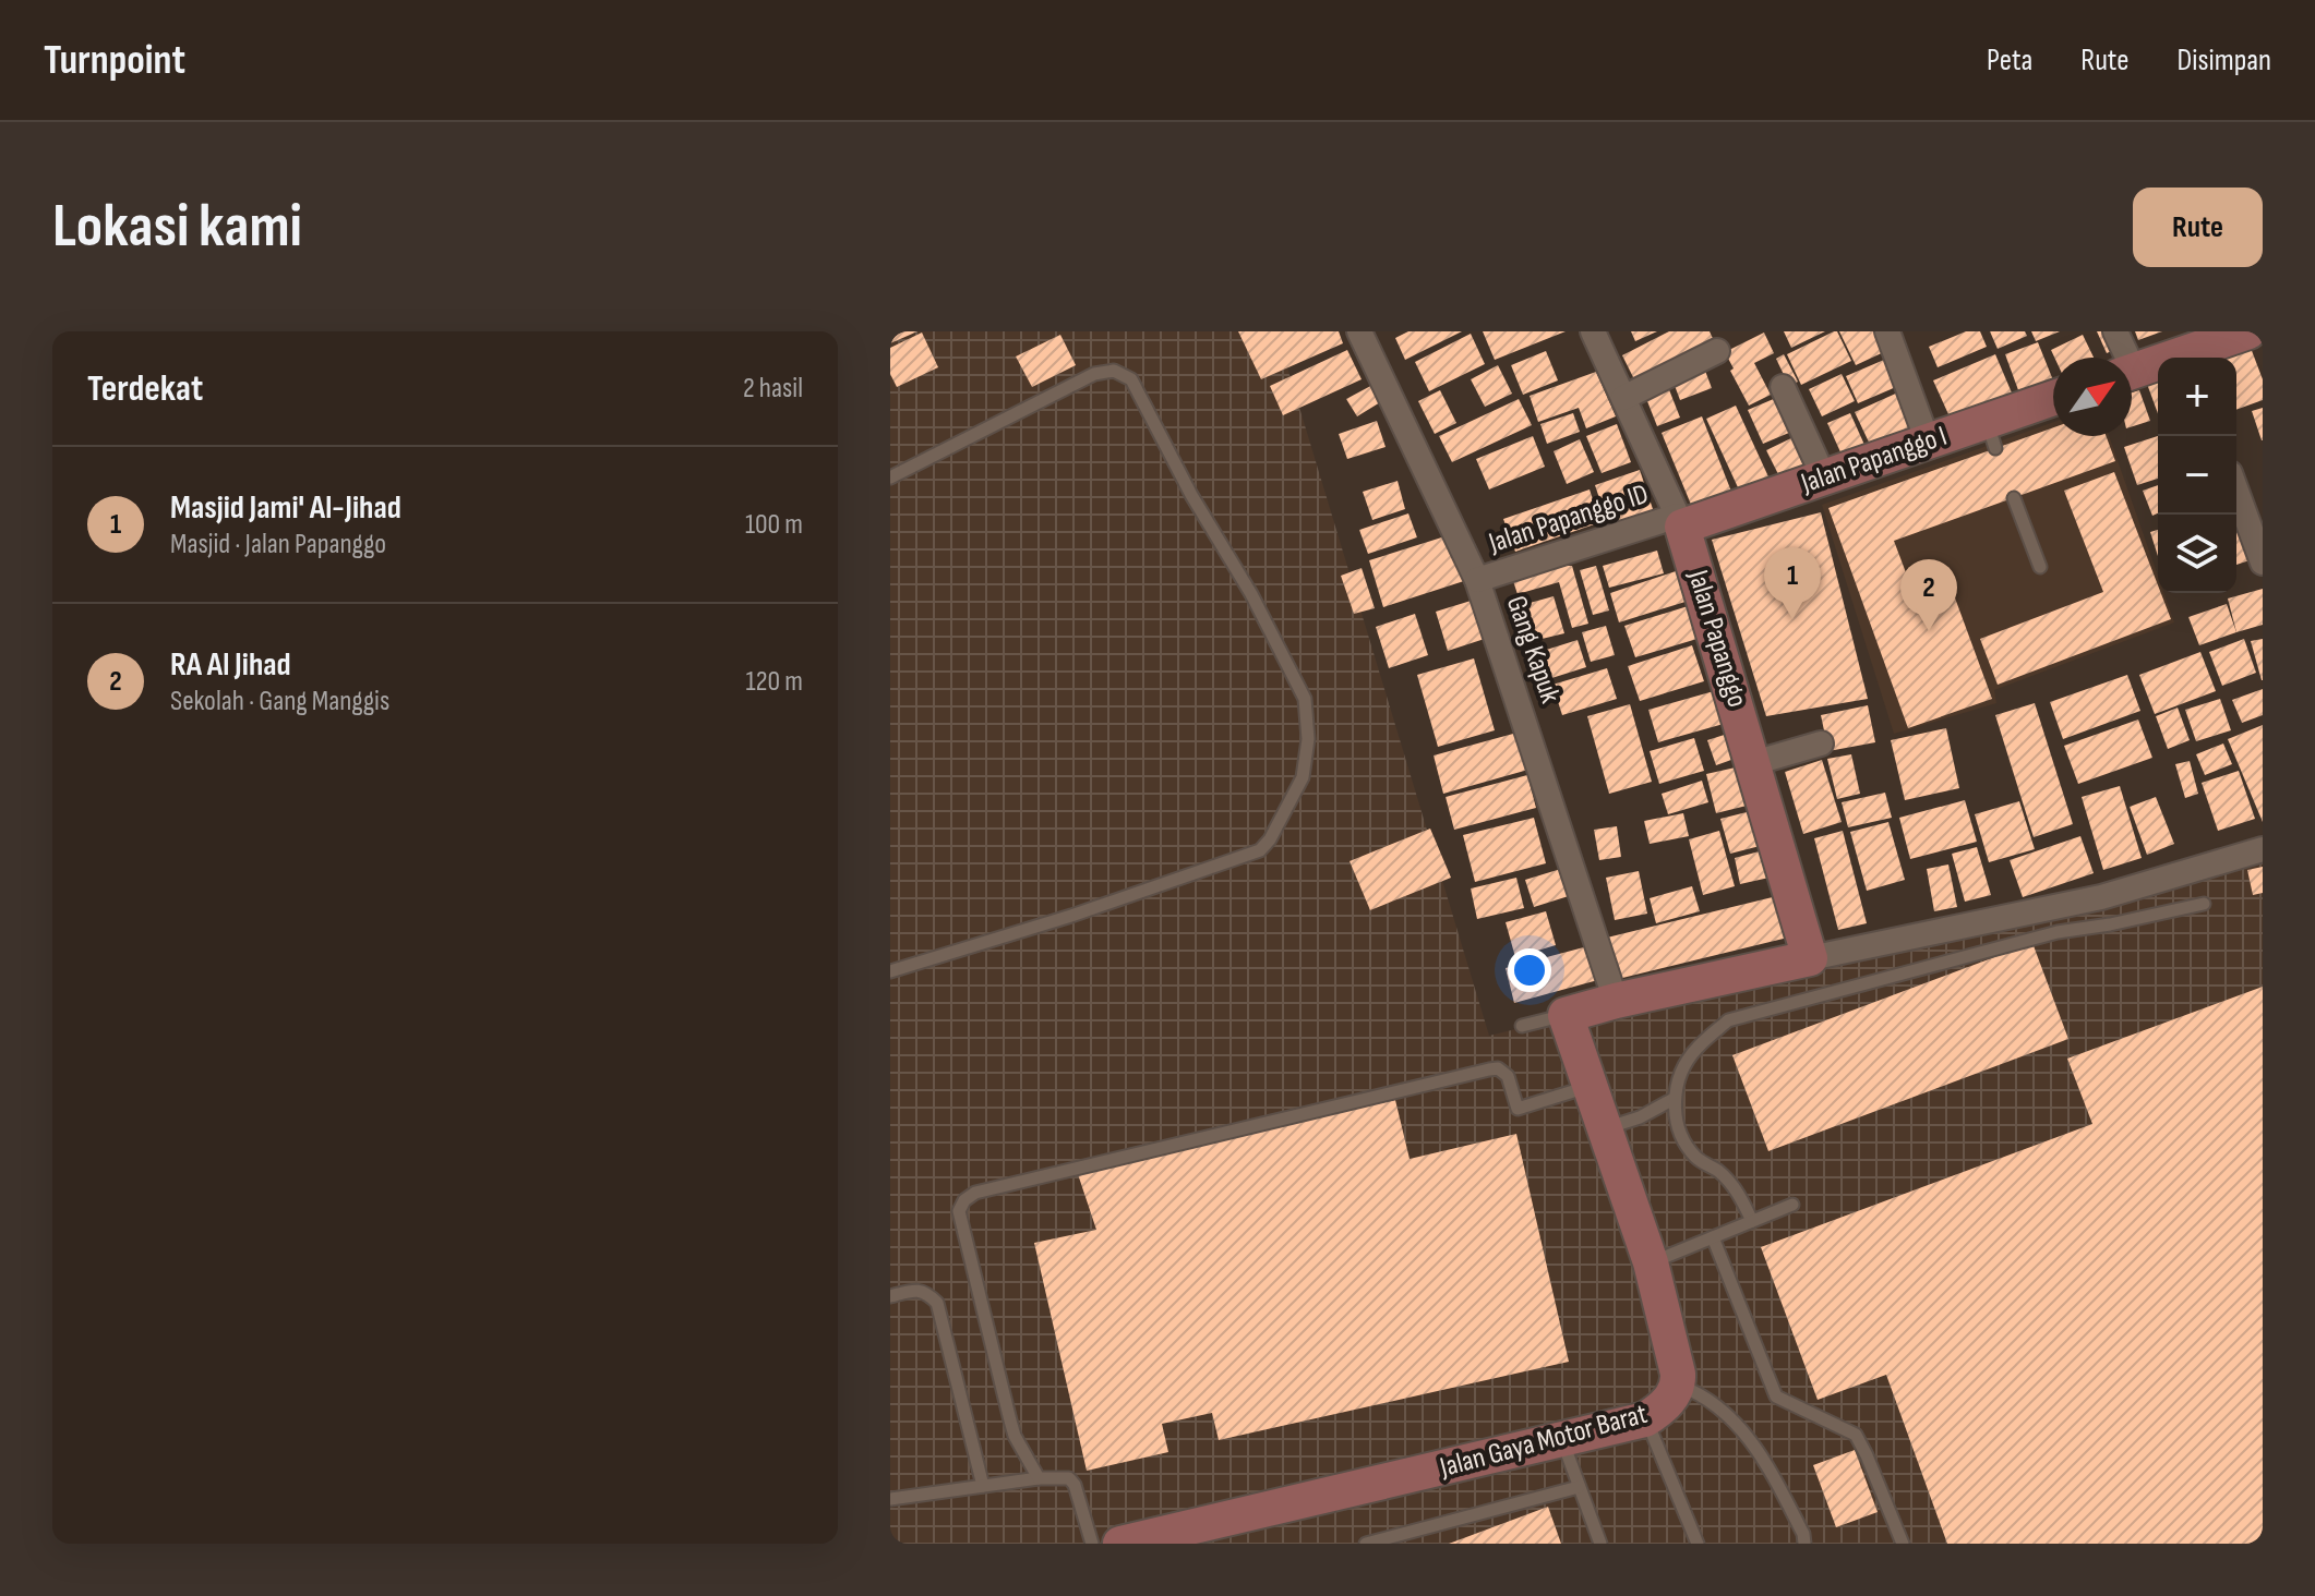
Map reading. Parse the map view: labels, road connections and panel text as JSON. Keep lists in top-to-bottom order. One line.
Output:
{"streets":{"street":["Jalan Papanggo I","Jalan Papanggo ID","Jalan Papanggo","Gang Kapuk","Jalan Gaya Motor Barat"]},"crossings":[["Jalan Papanggo I","Jalan Papanggo ID"],["Jalan Papanggo I","Jalan Papanggo"],["Jalan Papanggo ID","Jalan Papanggo"],["Jalan Papanggo ID","Gang Kapuk"]],"north":"top right","page":{"header":"Turnpoint","nav":["Peta","Rute","Disimpan"],"buttons":"Rute","title":"Lokasi kami","heading":["Terdekat","2 hasil"],"map_buttons":["+","−"],"list":[{"mark":"1","name":"Masjid Jami' Al-Jihad","note":"Masjid · Jalan Papanggo","value":"100 m"},{"mark":"2","name":"RA Al Jihad","note":"Sekolah · Gang Manggis","value":"120 m"}],"pins":["1","2"]}}
